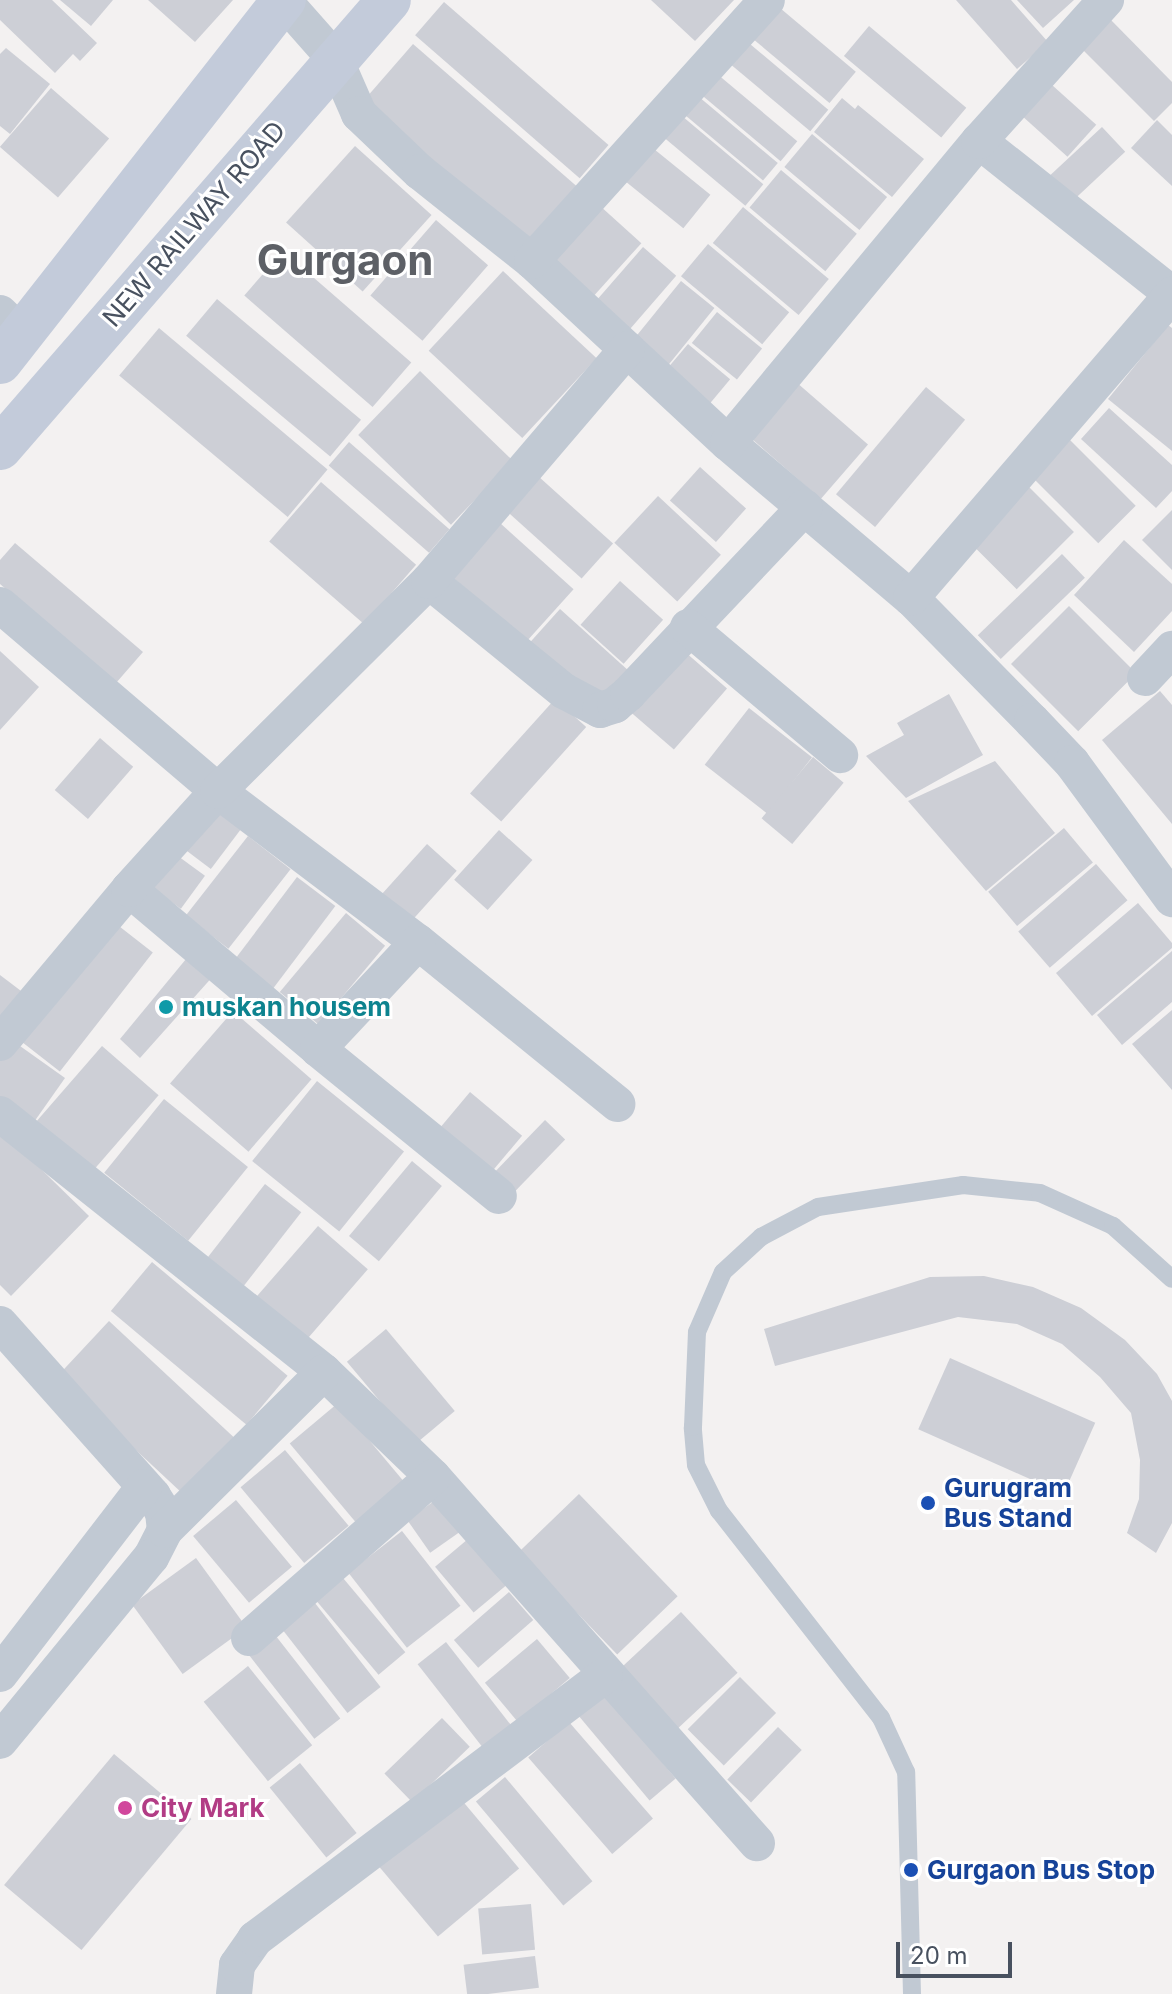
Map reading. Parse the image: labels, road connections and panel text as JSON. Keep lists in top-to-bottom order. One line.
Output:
{"streets":{"main road":["NEW RAILWAY ROAD"]},"districts":["Gurgaon"],"places":["muskan housem","Gurugram Bus Stand","City Mark","Gurgaon Bus Stop"],"scale_bar":"20 m"}
